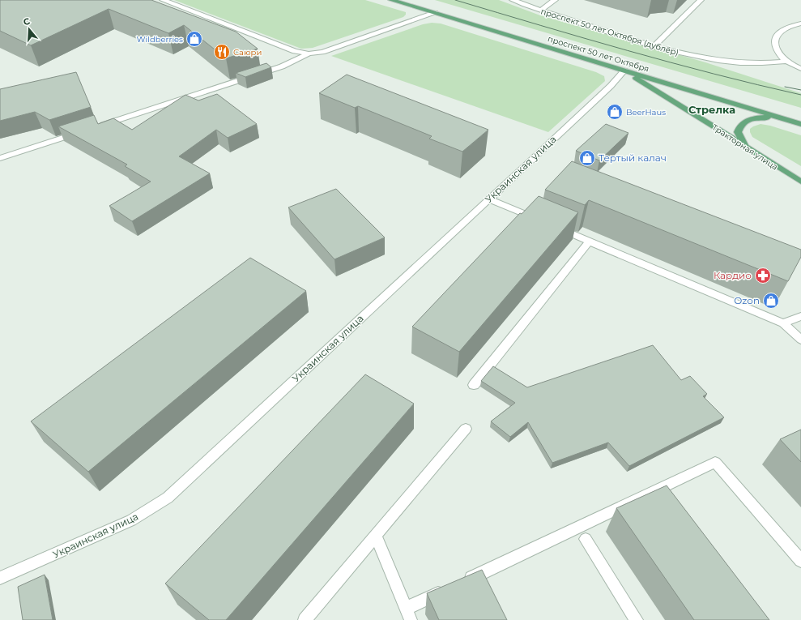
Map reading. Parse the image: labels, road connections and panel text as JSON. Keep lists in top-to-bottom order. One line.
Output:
{"streets":{"main road":["проспект 50 лет Октября","Тракторная улица"],"street":["проспект 50 лет Октября (дублёр)","Украинская улица"]},"crossings":[["проспект 50 лет Октября","Тракторная улица"],["проспект 50 лет Октября","Украинская улица"],["Тракторная улица","Украинская улица"]],"districts":["Стрелка"],"places":{"shop":["Wildberries","BeerHaus","Тертый калач","Ozon"],"restaurant":["Саюри"],"pharmacy":["Кардио"]},"north":"top"}
